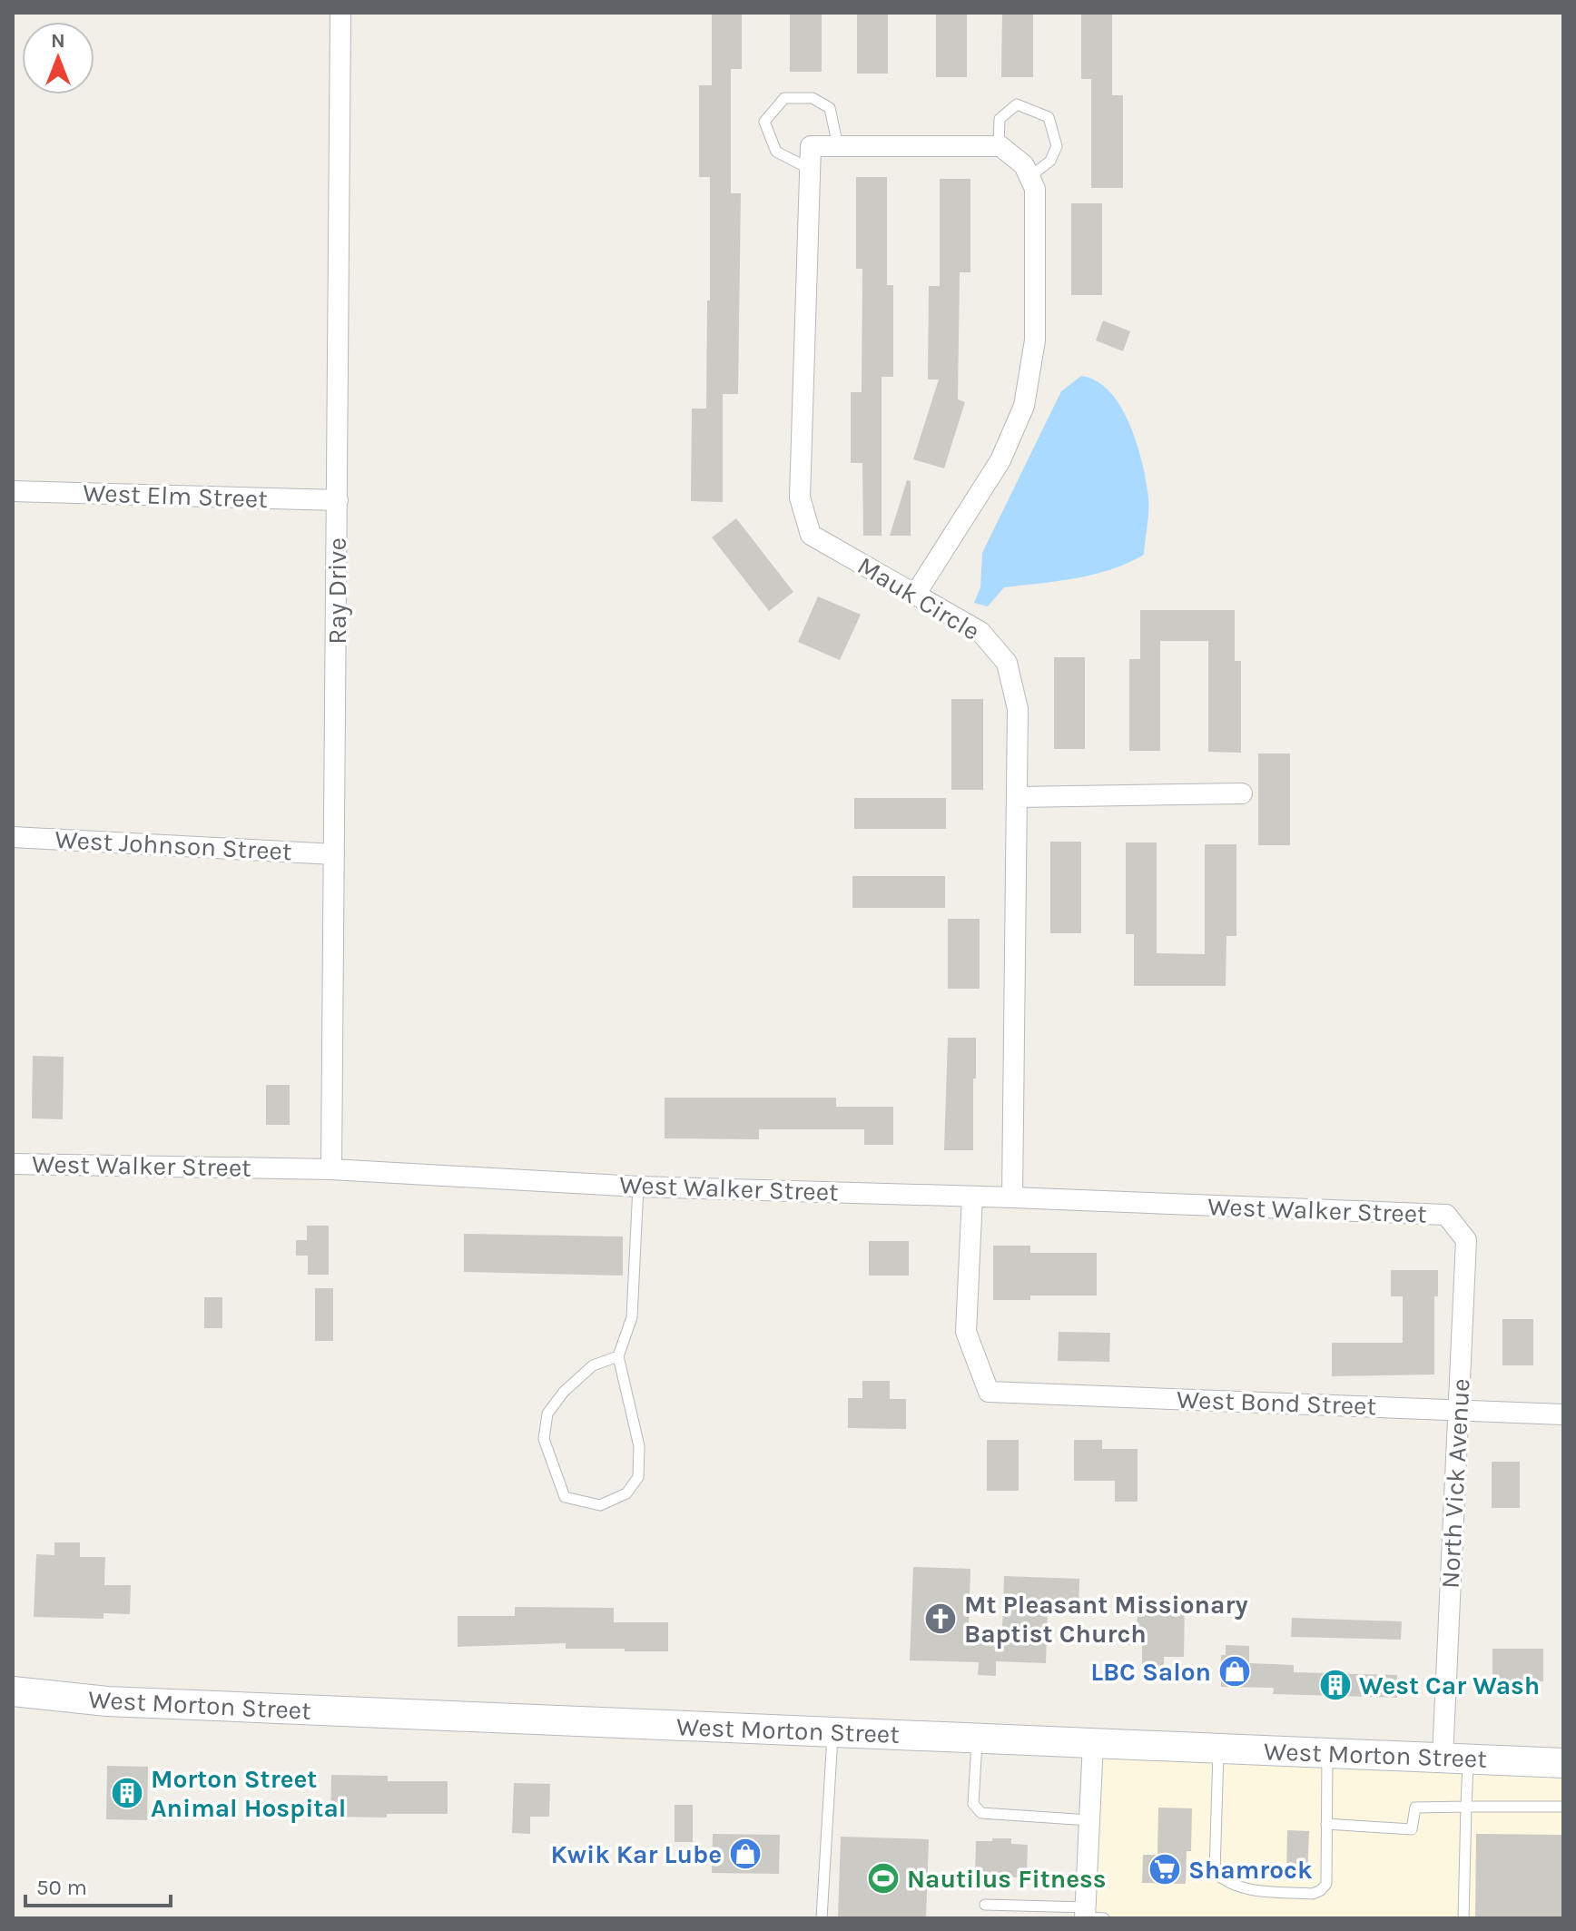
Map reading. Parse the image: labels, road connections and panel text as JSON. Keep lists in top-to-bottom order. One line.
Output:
{"streets":{"main road":["West Morton Street"],"street":["West Elm Street","Ray Drive","Mauk Circle","West Johnson Street","West Walker Street","West Bond Street","North Vick Avenue"]},"crossings":[["West Elm Street","Ray Drive"],["Ray Drive","West Johnson Street"],["Ray Drive","West Walker Street"],["Mauk Circle","West Walker Street"],["West Walker Street","West Bond Street"],["West Walker Street","North Vick Avenue"],["West Bond Street","North Vick Avenue"],["North Vick Avenue","West Morton Street"]],"places":{"church":["Mt Pleasant Missionary Baptist Church"],"shop":["LBC Salon","Kwik Kar Lube"],"building":["West Car Wash","Morton Street Animal Hospital"],"supermarket":["Shamrock"],"sports":["Nautilus Fitness"]},"scale_bar":"50 m","north":"top"}
